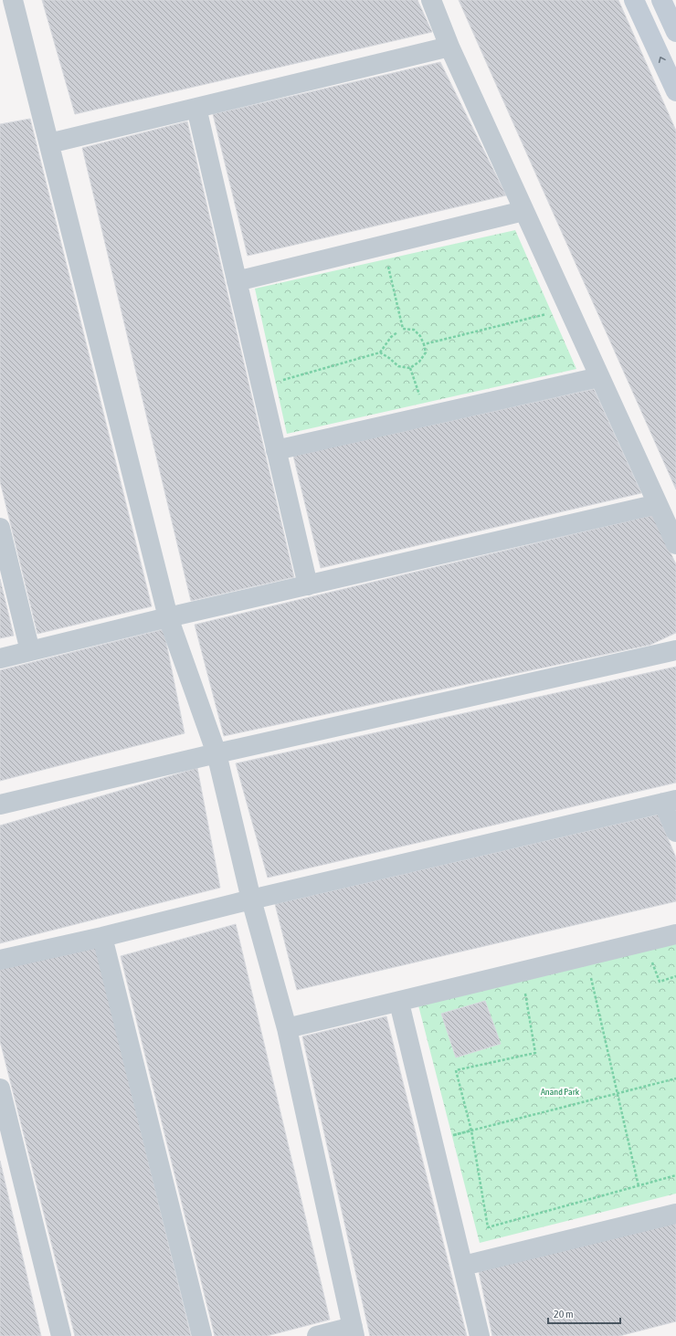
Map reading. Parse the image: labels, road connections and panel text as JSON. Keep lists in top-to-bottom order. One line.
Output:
{"parks":["Anand Park"],"scale_bar":"20 m"}
